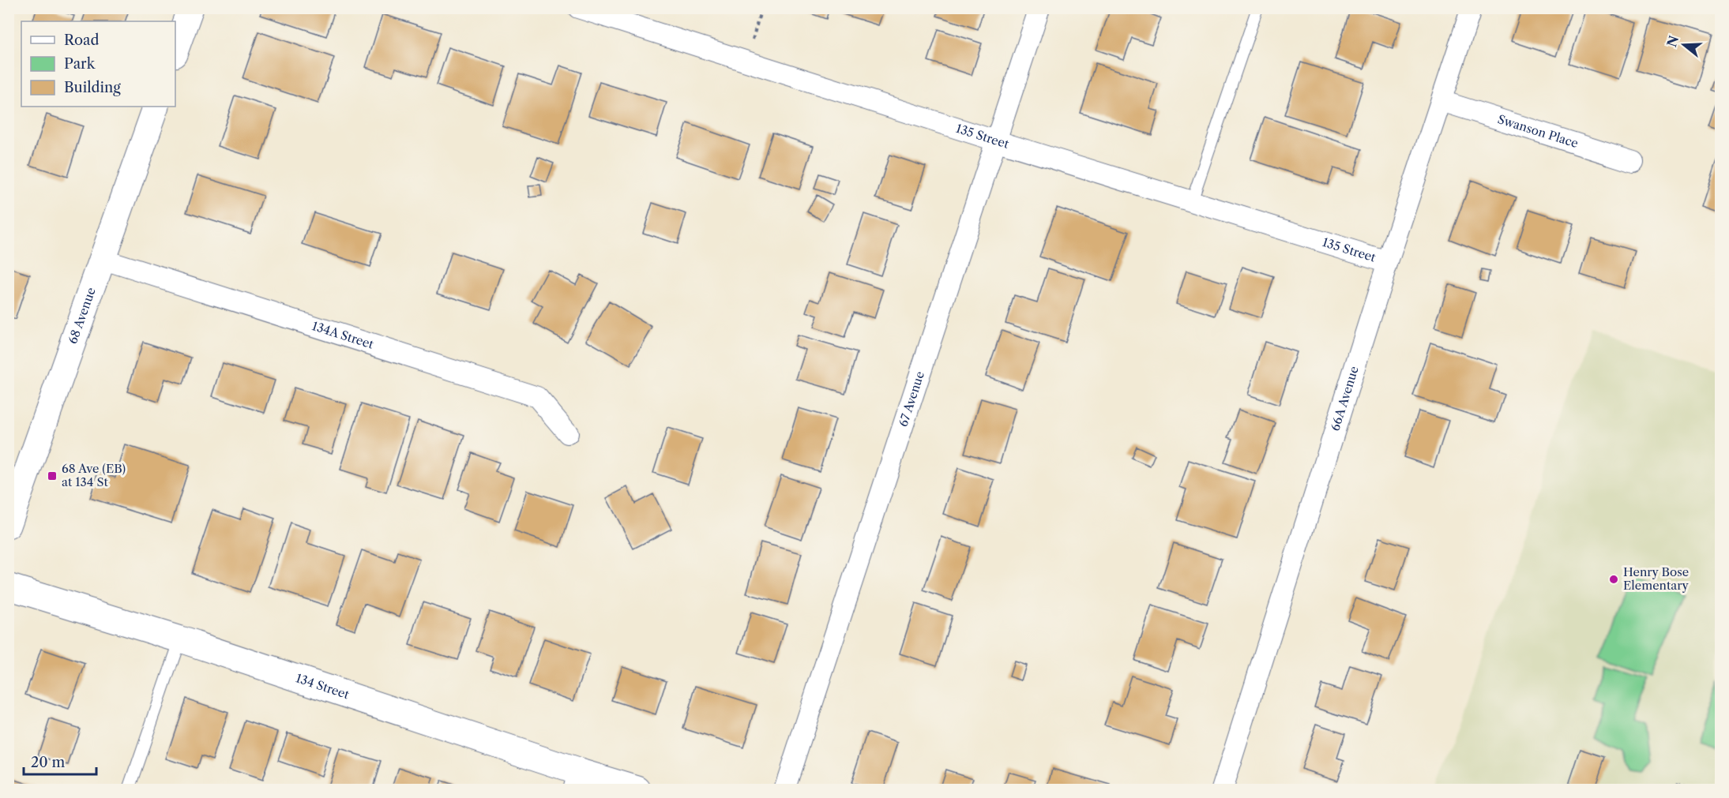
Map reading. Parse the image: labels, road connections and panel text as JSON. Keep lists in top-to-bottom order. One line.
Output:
{"streets":{"street":["Swanson Place","135 Street","68 Avenue","134A Street","66A Avenue","67 Avenue","134 Street"]},"crossings":[["Swanson Place","66A Avenue"],["135 Street","66A Avenue"],["135 Street","67 Avenue"],["68 Avenue","134A Street"]],"places":{"transit":["68 Ave (EB) at 134 St"],"other":["Henry Bose Elementary"]},"legend":["Road","Park","Building"],"scale_bar":"20 m","north":"left"}
